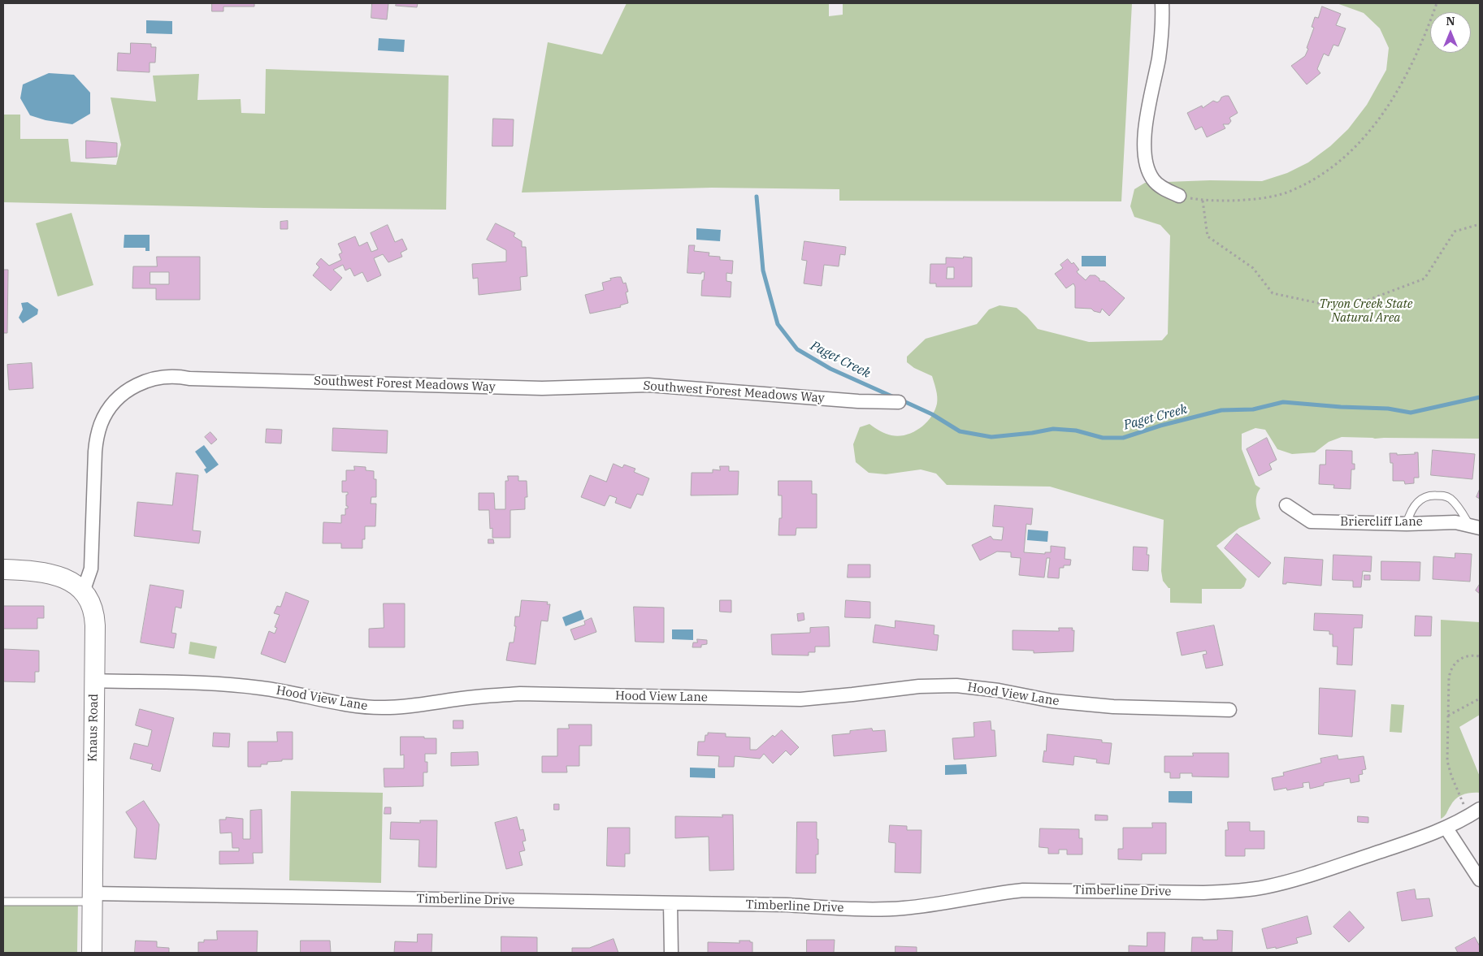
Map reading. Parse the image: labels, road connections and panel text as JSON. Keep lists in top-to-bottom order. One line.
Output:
{"streets":{"street":["Southwest Forest Meadows Way","Briercliff Lane","Hood View Lane","Knaus Road","Timberline Drive"]},"crossings":[["Southwest Forest Meadows Way","Knaus Road"],["Hood View Lane","Knaus Road"],["Knaus Road","Timberline Drive"]],"water":["Paget Creek"],"parks":["Tryon Creek State Natural Area"],"north":"top"}
